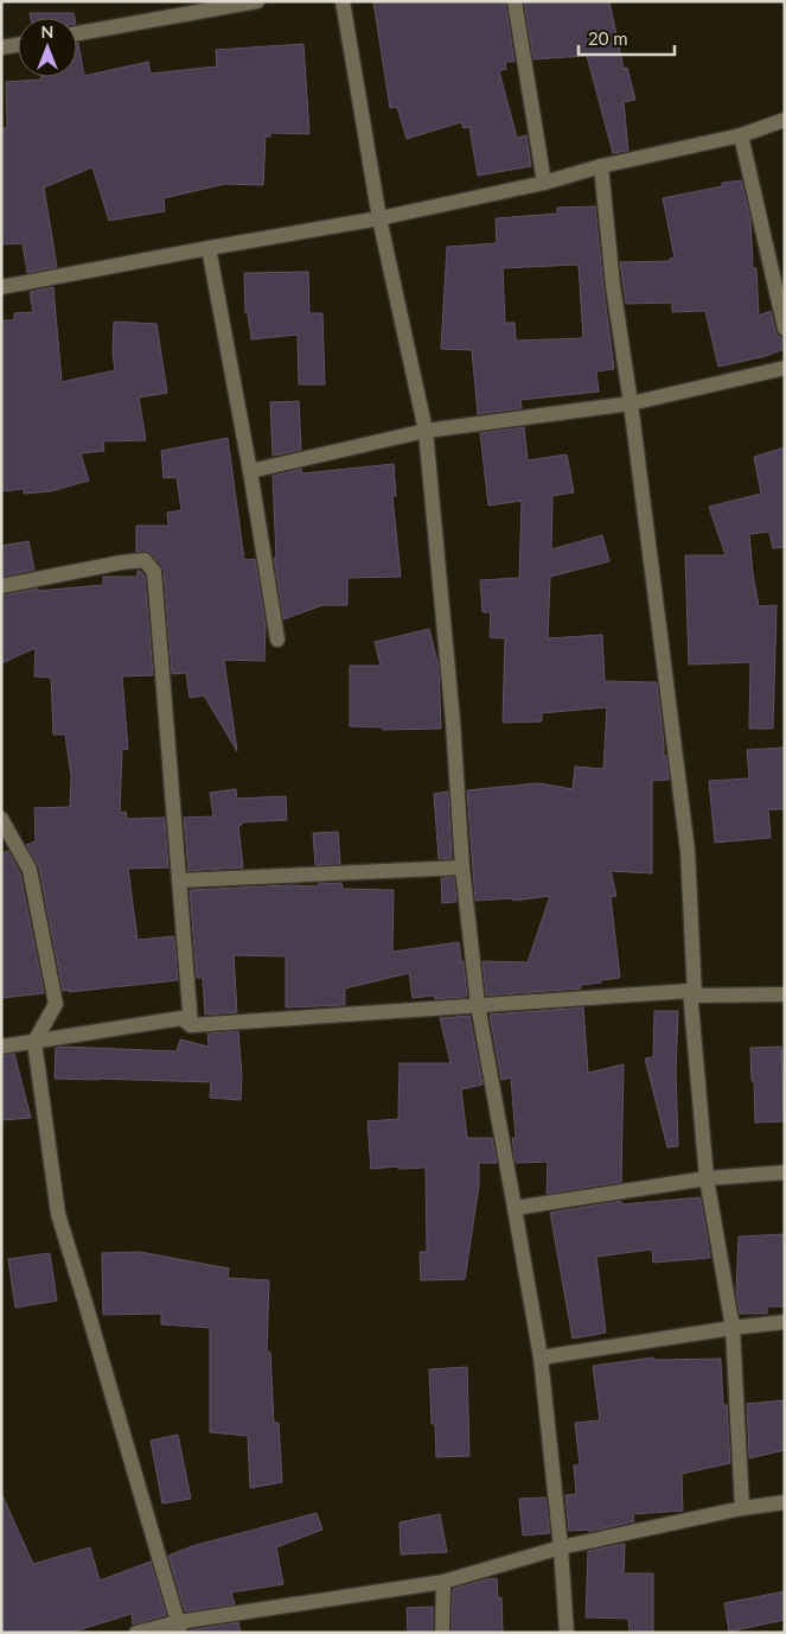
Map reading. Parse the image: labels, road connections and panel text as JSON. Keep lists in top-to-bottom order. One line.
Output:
{"scale_bar":"20 m","north":"top"}
